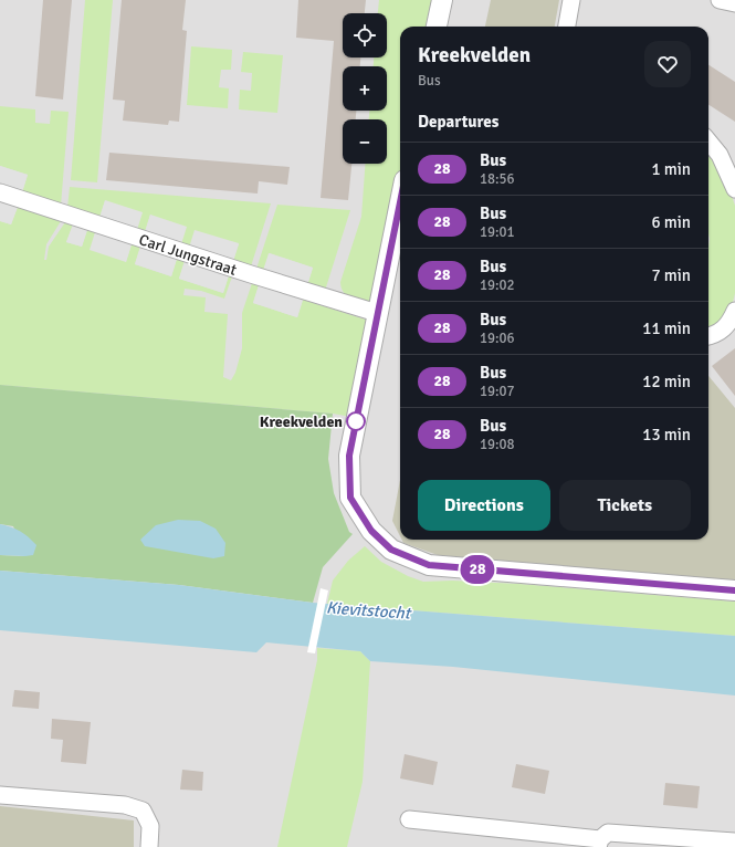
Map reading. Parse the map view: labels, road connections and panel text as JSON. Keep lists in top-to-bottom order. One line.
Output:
{"streets":{"street":["Carl Jungstraat"]},"water":["Kievitstocht"],"places":["Kreekvelden"],"lines":["bus line 28"],"page":{"on_map":"28","map_buttons":["+","−"],"heading":[["Kreekvelden","Bus"],"Departures"],"list":[{"mark":"28","name":"Bus","note":"18:56","value":"1 min"},{"mark":"28","name":"Bus","note":"19:01","value":"6 min"},{"mark":"28","name":"Bus","note":"19:02","value":"7 min"},{"mark":"28","name":"Bus","note":"19:06","value":"11 min"},{"mark":"28","name":"Bus","note":"19:07","value":"12 min"},{"mark":"28","name":"Bus","note":"19:08","value":"13 min"}],"buttons":["Directions","Tickets"]}}
